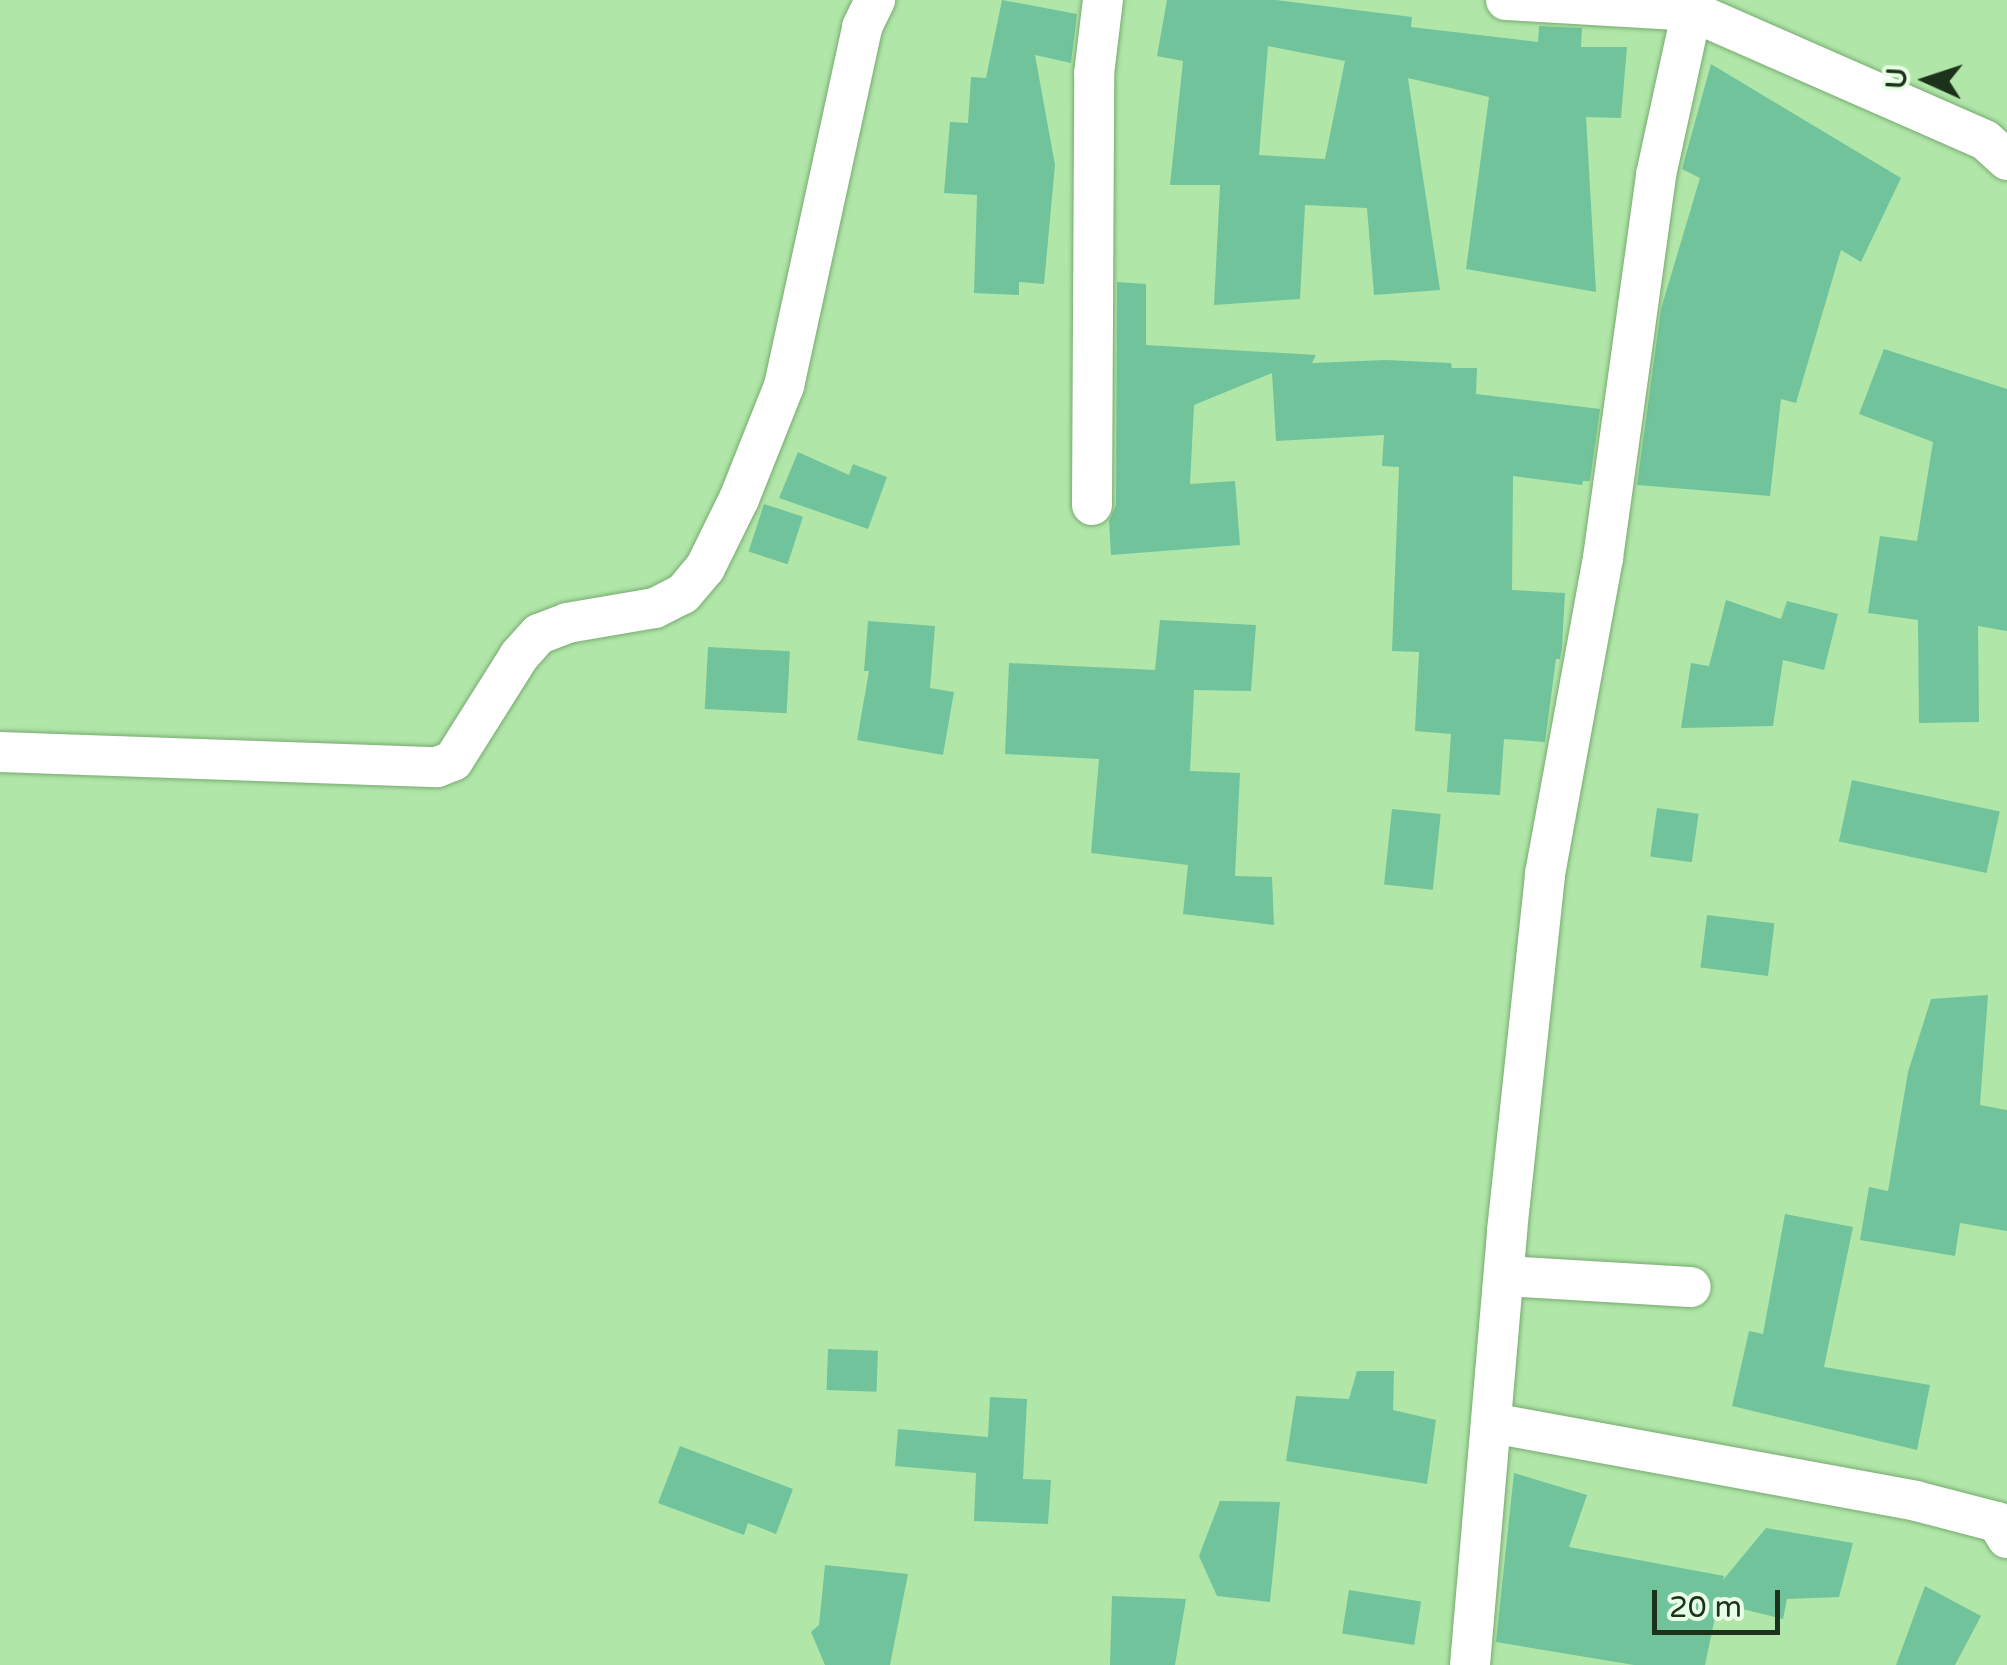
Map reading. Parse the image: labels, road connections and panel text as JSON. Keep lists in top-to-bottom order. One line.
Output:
{"scale_bar":"20 m","north":"left"}
